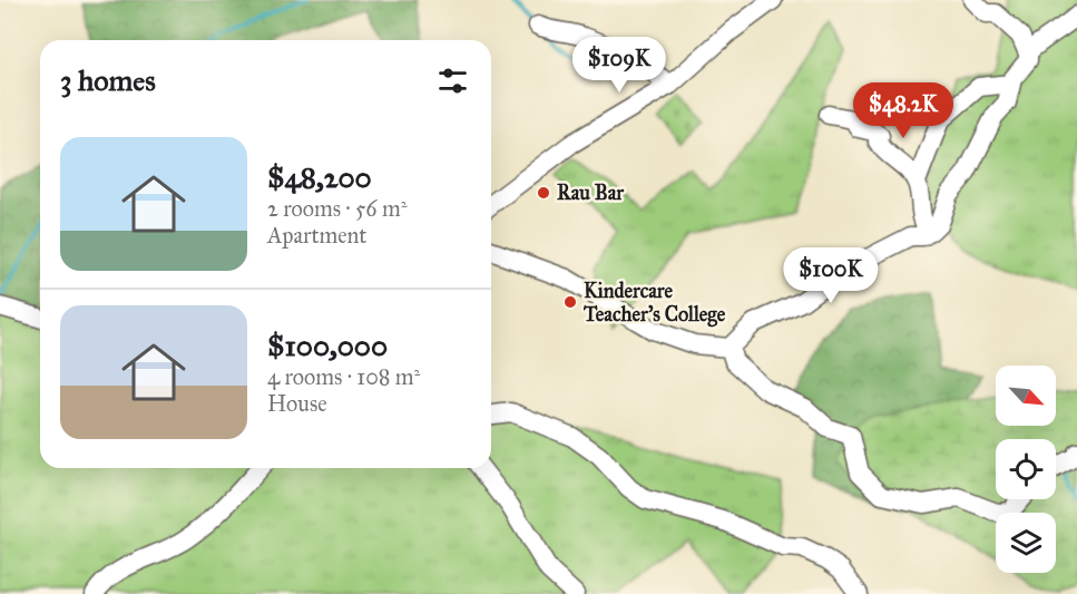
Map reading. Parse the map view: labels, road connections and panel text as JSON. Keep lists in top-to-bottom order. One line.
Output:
{"places":["Rau Bar","Kindercare Teacher's College"],"north":"bottom right","page":{"price":["$109K","$48.2K","$100K"],"heading":"3 homes","list":[{"name":"$48,200","note":"2 rooms · 56 m² · Apartment"},{"name":"$100,000","note":"4 rooms · 108 m² · House"}]}}
